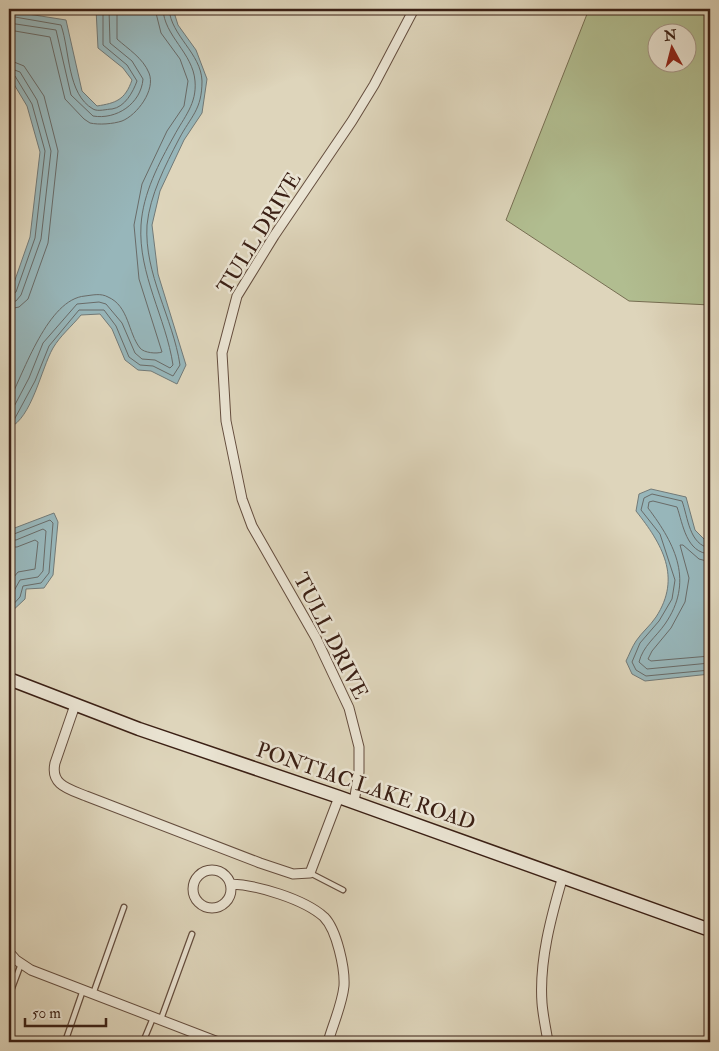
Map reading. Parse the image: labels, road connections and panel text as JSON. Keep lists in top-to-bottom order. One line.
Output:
{"streets":{"street":["TULL DRIVE","PONTIAC LAKE ROAD"]},"crossings":[["TULL DRIVE","PONTIAC LAKE ROAD"]],"scale_bar":"50 m","north":"top"}
